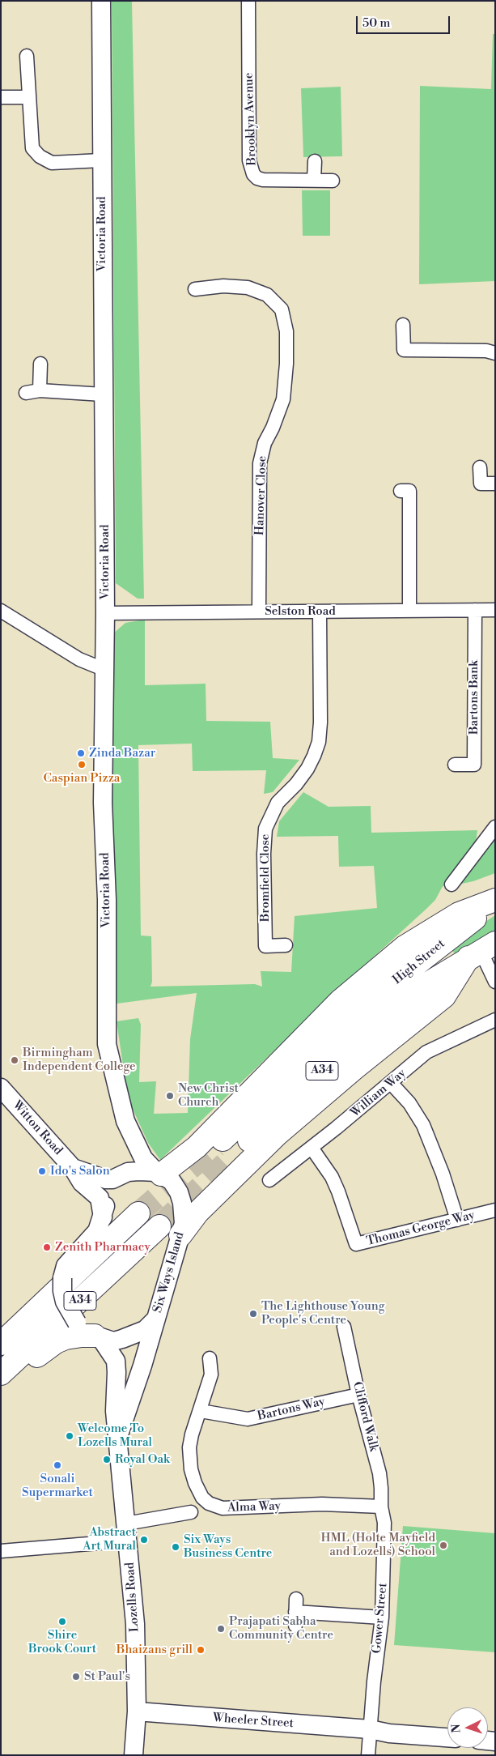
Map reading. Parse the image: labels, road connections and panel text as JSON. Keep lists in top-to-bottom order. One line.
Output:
{"streets":{"highway":["High Street","A34"],"main road":["Victoria Road","Witton Road","Six Ways Island","Lozells Road","Wheeler Street"],"street":["Brooklyn Avenue","Hanover Close","Selston Road","Bartons Bank","Bromfield Close","William Way","Thomas George Way","Bartons Way","Clifford Walk","Alma Way","Gower Street"]},"crossings":[["Victoria Road","Selston Road"],["Victoria Road","Witton Road"],["Victoria Road","Six Ways Island"],["Hanover Close","Selston Road"],["Selston Road","Bartons Bank"],["Selston Road","Bromfield Close"],["William Way","Thomas George Way"],["Six Ways Island","Lozells Road"],["Bartons Way","Clifford Walk"],["Bartons Way","Alma Way"],["Clifford Walk","Alma Way"],["Clifford Walk","Gower Street"],["Alma Way","Gower Street"],["Lozells Road","Wheeler Street"],["Gower Street","Wheeler Street"]],"places":["Zinda Bazar","Caspian Pizza","Birmingham Independent College","New Christ Church","Ido's Salon","Zenith Pharmacy","The Lighthouse Young People's Centre","Welcome To Lozells Mural","Royal Oak","Sonali Supermarket","Abstract Art Mural","HML (Holte Mayfield and Lozells) School","Six Ways Business Centre","Shire Brook Court","Prajapati Sabha Community Centre","Bhaizans grill","St Paul's"],"scale_bar":"50 m","north":"left"}
